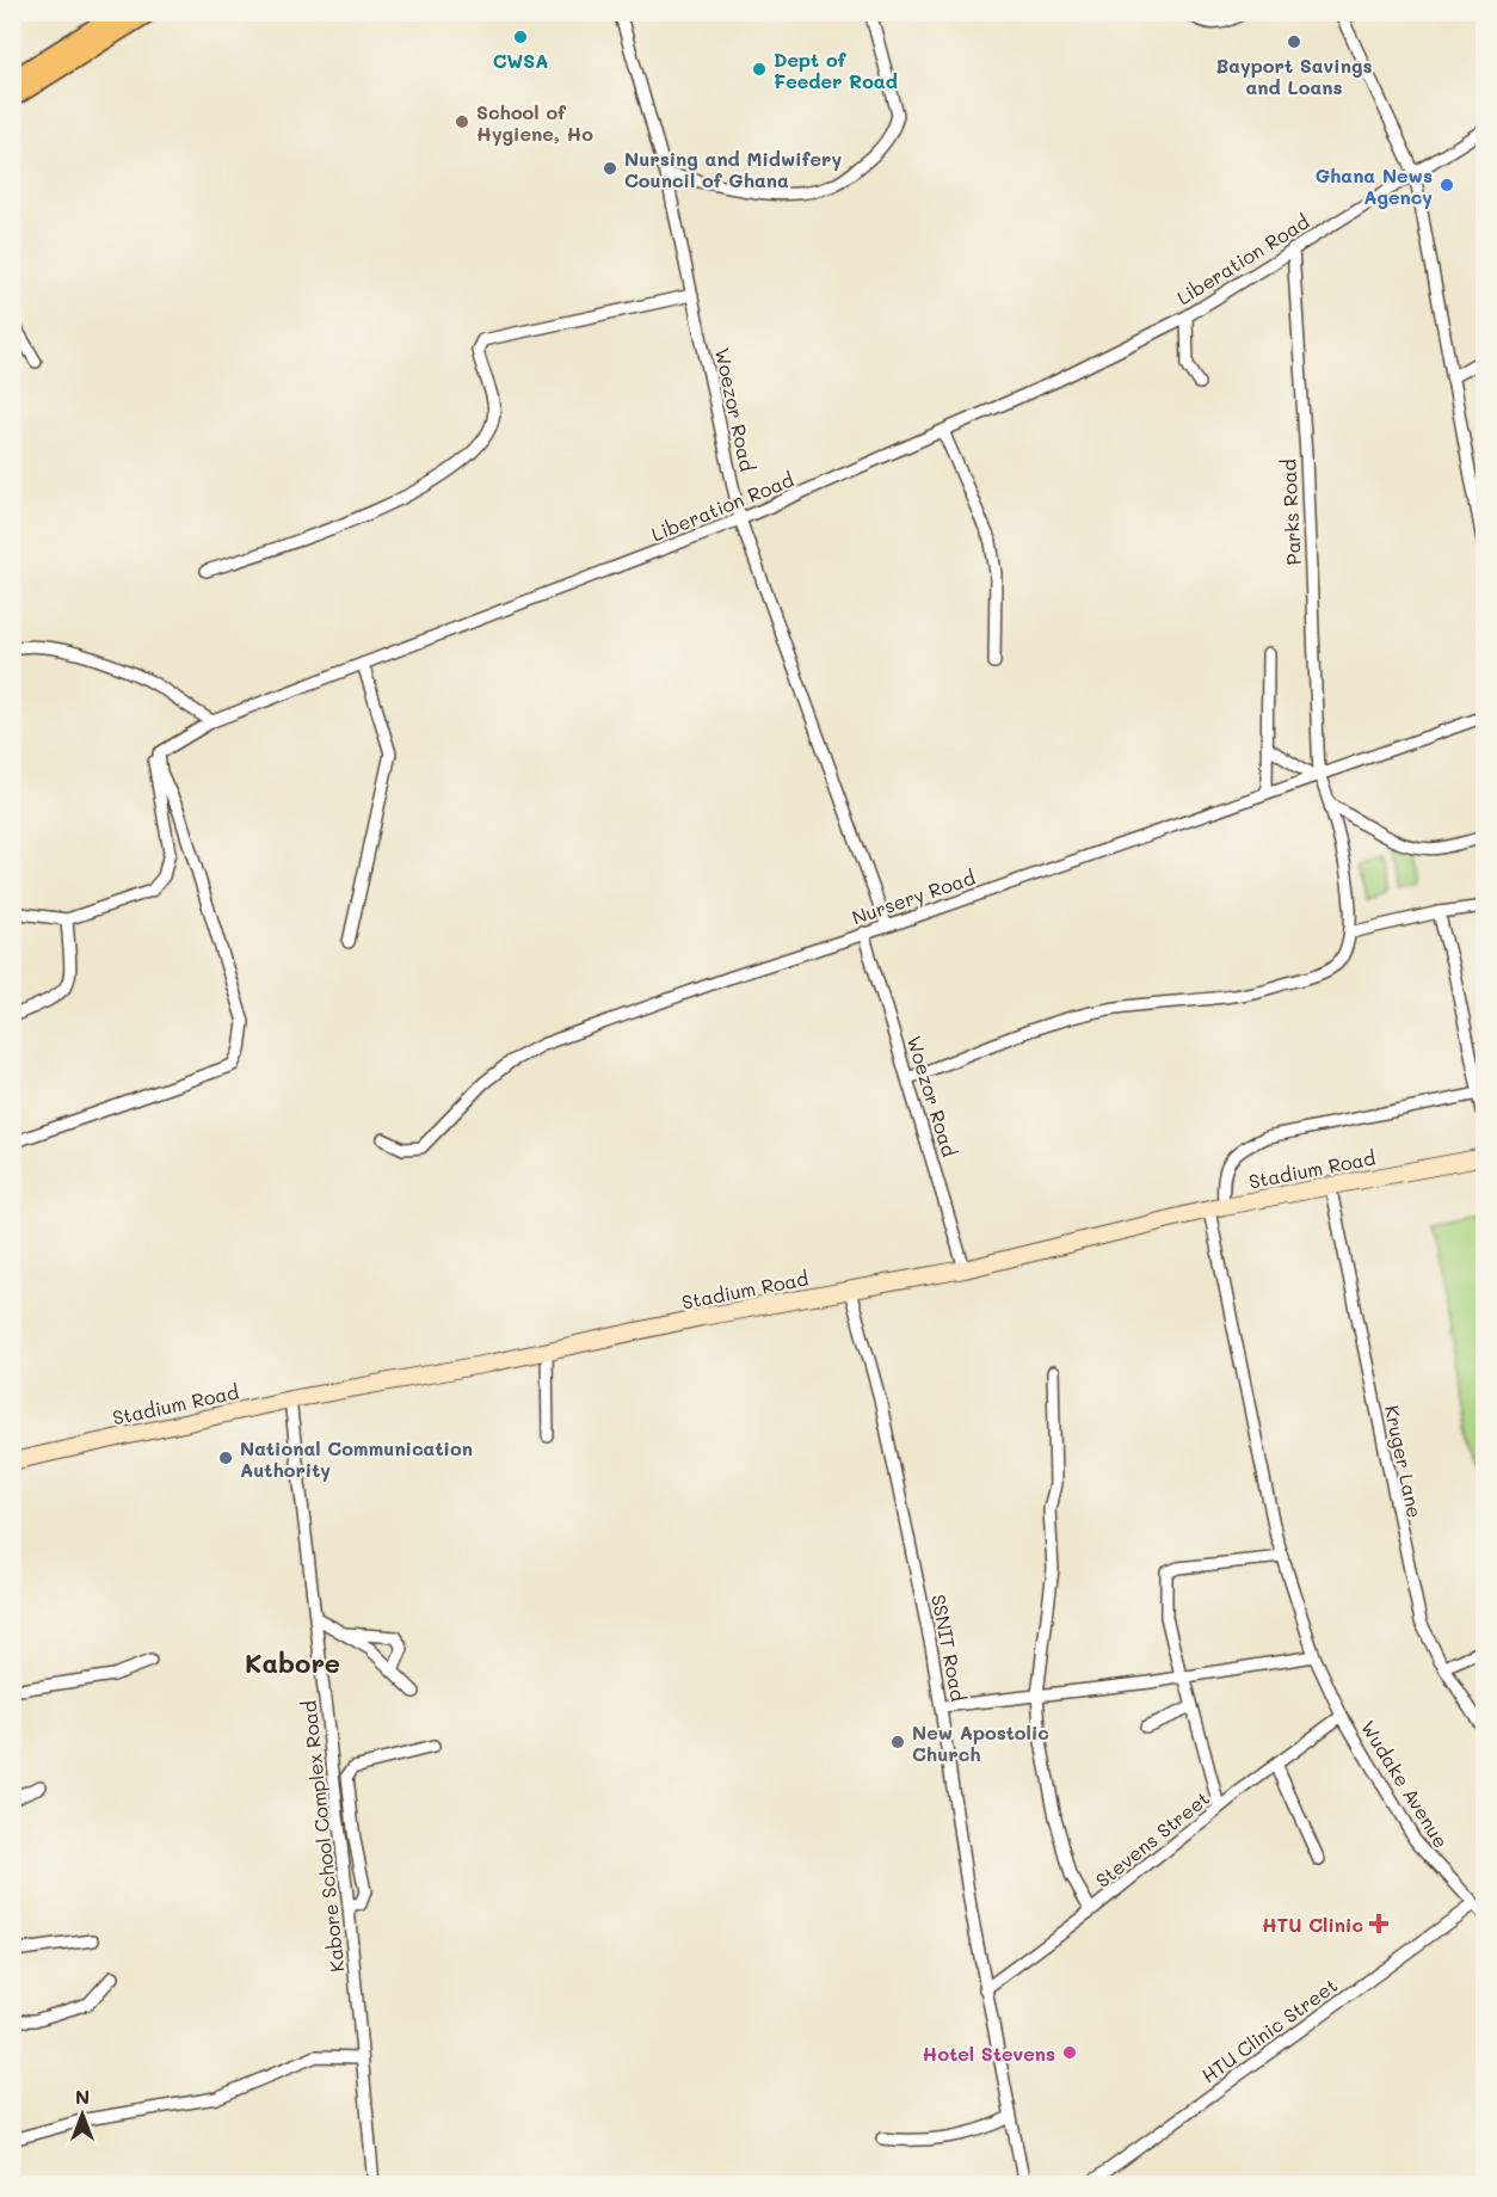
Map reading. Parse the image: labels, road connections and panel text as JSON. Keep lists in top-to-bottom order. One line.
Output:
{"streets":{"main road":["Stadium Road"],"street":["Liberation Road","Woezor Road","Parks Road","Nursery Road","Kruger Lane","SSNIT Road","Wudake Avenue","Kabore School Complex Road","Stevens Street","HTU Clinic Street"]},"crossings":[["Liberation Road","Woezor Road"],["Liberation Road","Parks Road"],["Woezor Road","Nursery Road"],["Woezor Road","Stadium Road"],["Parks Road","Nursery Road"],["Stadium Road","Kruger Lane"],["Stadium Road","SSNIT Road"],["Stadium Road","Wudake Avenue"],["Stadium Road","Kabore School Complex Road"],["SSNIT Road","Stevens Street"],["Wudake Avenue","Stevens Street"],["Wudake Avenue","HTU Clinic Street"]],"districts":["Kabore"],"places":{"other":["CWSA","Bayport Savings and Loans","Dept of Feeder Road","School of Hygiene, Ho","Nursing and Midwifery Council of Ghana","Ghana News Agency","National Communication Authority","New Apostolic Church","Hotel Stevens"],"health":["HTU Clinic"]},"north":"top"}
